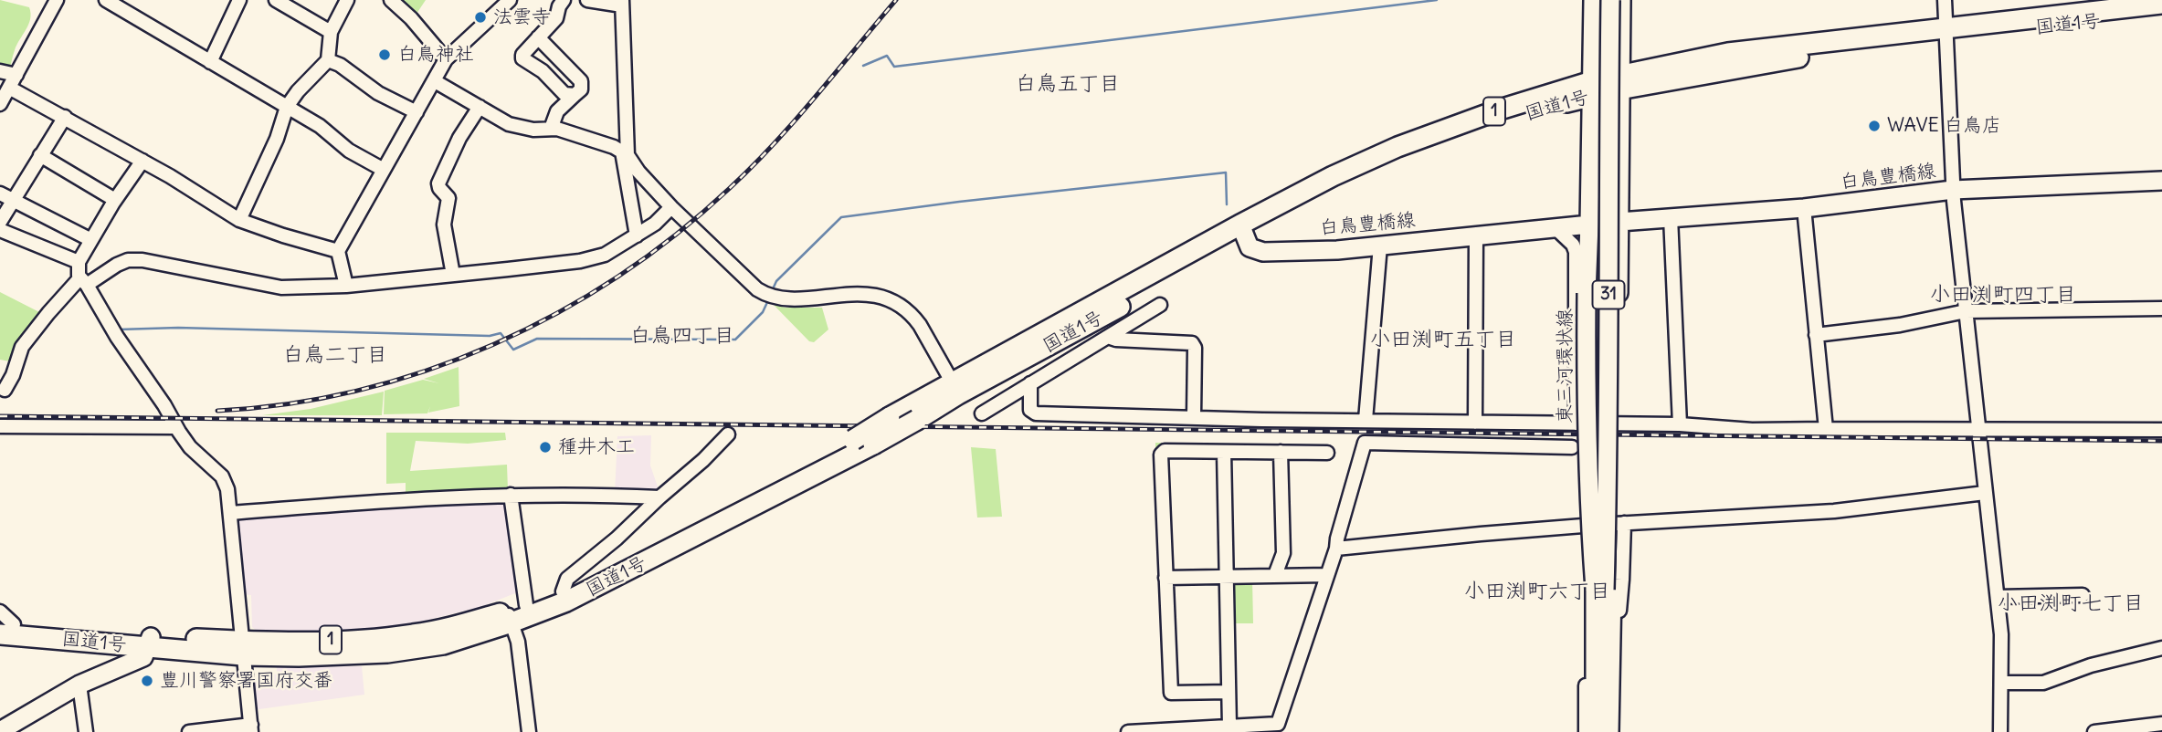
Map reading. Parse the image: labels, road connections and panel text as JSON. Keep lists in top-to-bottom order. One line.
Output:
{"streets":{"highway":["国道1号","1"],"main road":["白鳥豊橋線","31","東三河環状線"]},"crossings":[["国道1号","白鳥豊橋線"],["国道1号","東三河環状線"],["白鳥豊橋線","東三河環状線"]],"districts":["白鳥五丁目","小田渕町四丁目","白鳥四丁目","小田渕町五丁目","白鳥二丁目","小田渕町六丁目","小田渕町七丁目"],"places":["法雲寺","白鳥神社","WAVE 白鳥店","種井木工","豊川警察署国府交番"]}
